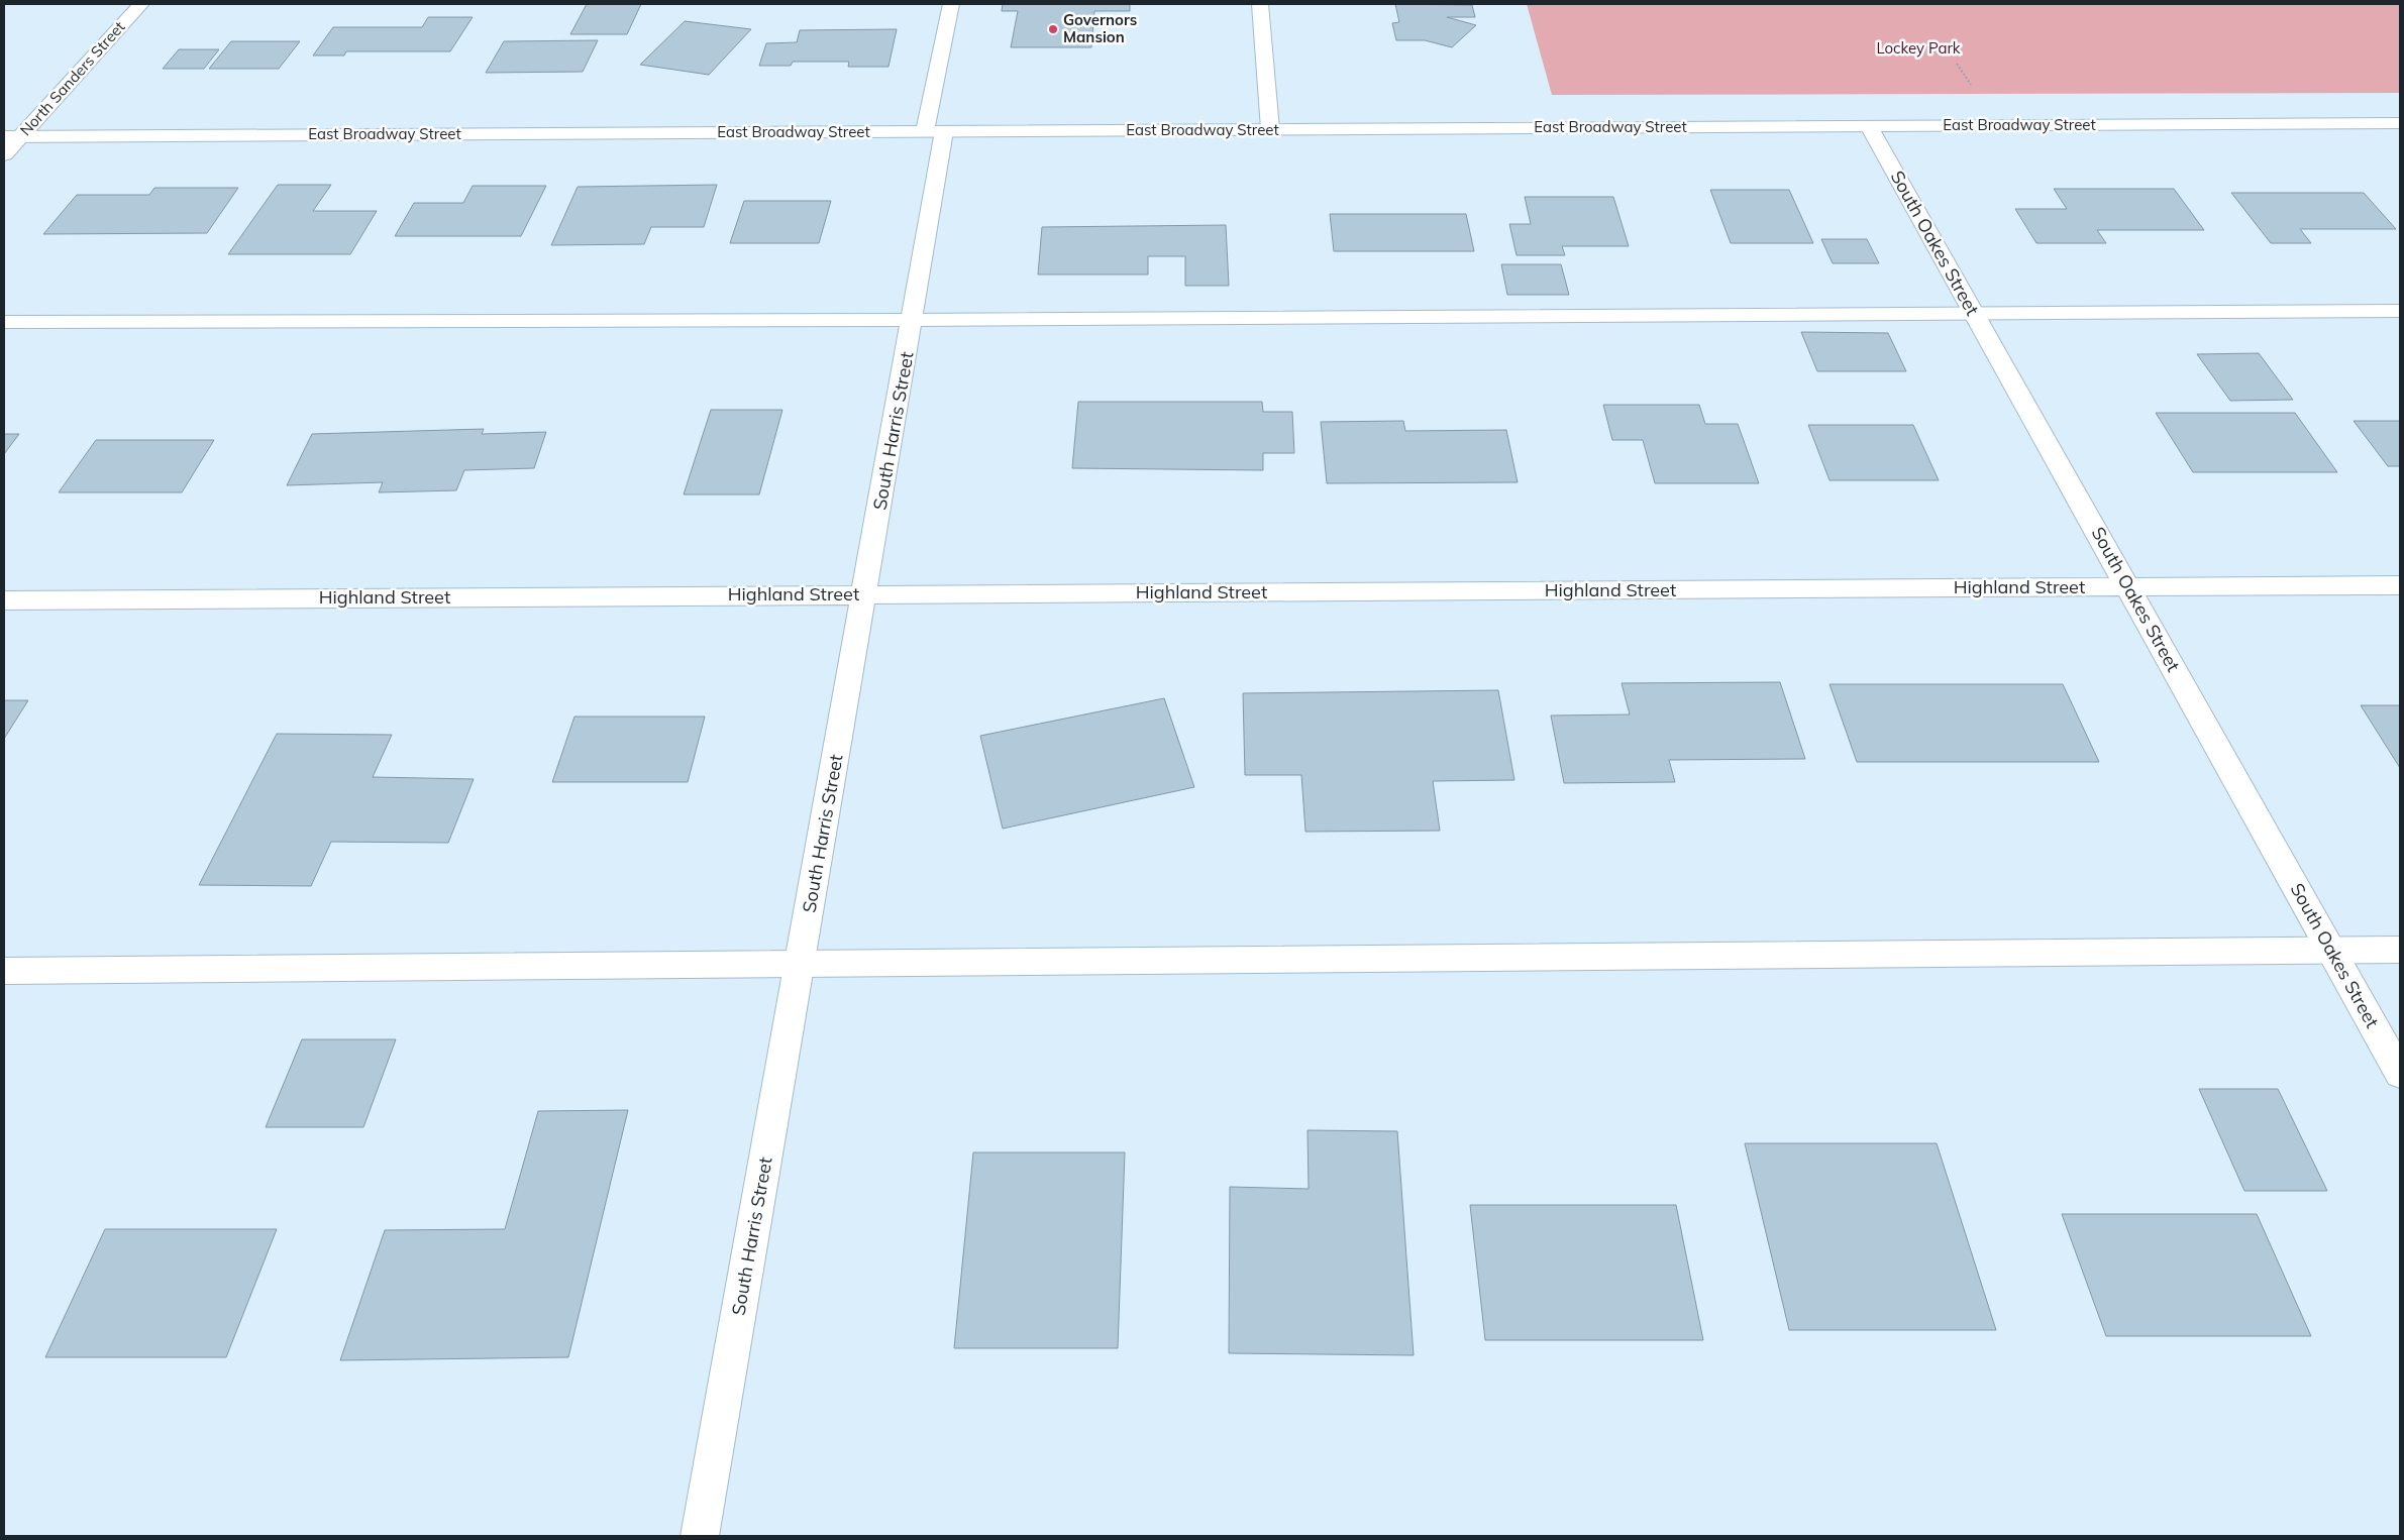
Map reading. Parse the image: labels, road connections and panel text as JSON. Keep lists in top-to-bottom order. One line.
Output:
{"streets":{"street":["North Sanders Street","East Broadway Street","South Oakes Street","South Harris Street","Highland Street"]},"crossings":[["North Sanders Street","East Broadway Street"],["East Broadway Street","South Oakes Street"],["East Broadway Street","South Harris Street"],["South Oakes Street","Highland Street"],["South Harris Street","Highland Street"]],"parks":["Lockey Park"],"places":["Governors Mansion"]}
